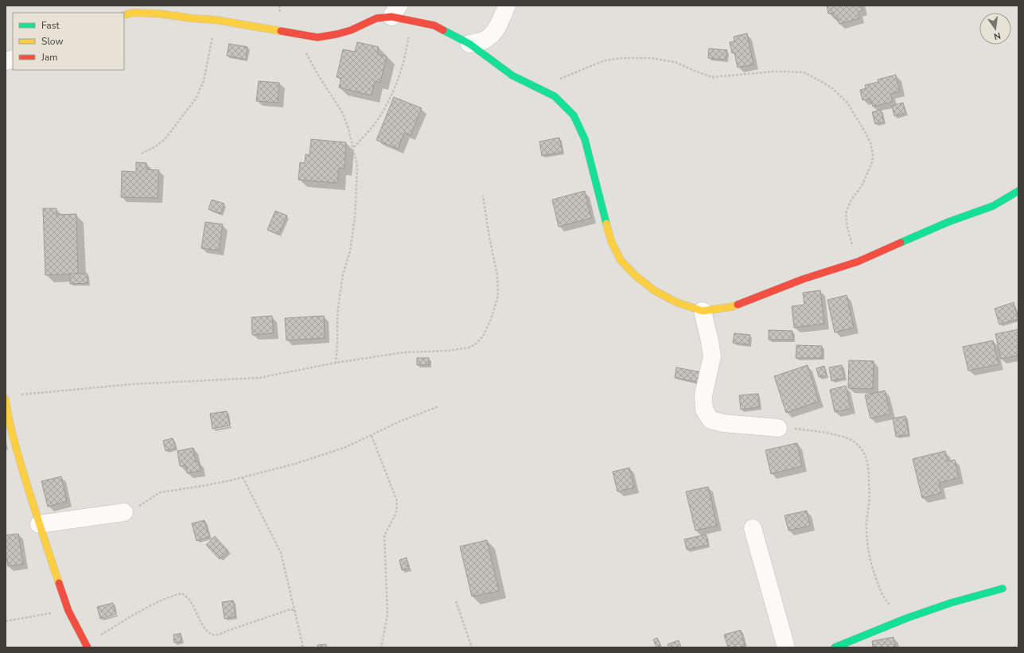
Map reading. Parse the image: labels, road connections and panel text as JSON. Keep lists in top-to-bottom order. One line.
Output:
{"legend":["Fast","Slow","Jam"],"north":"bottom"}
